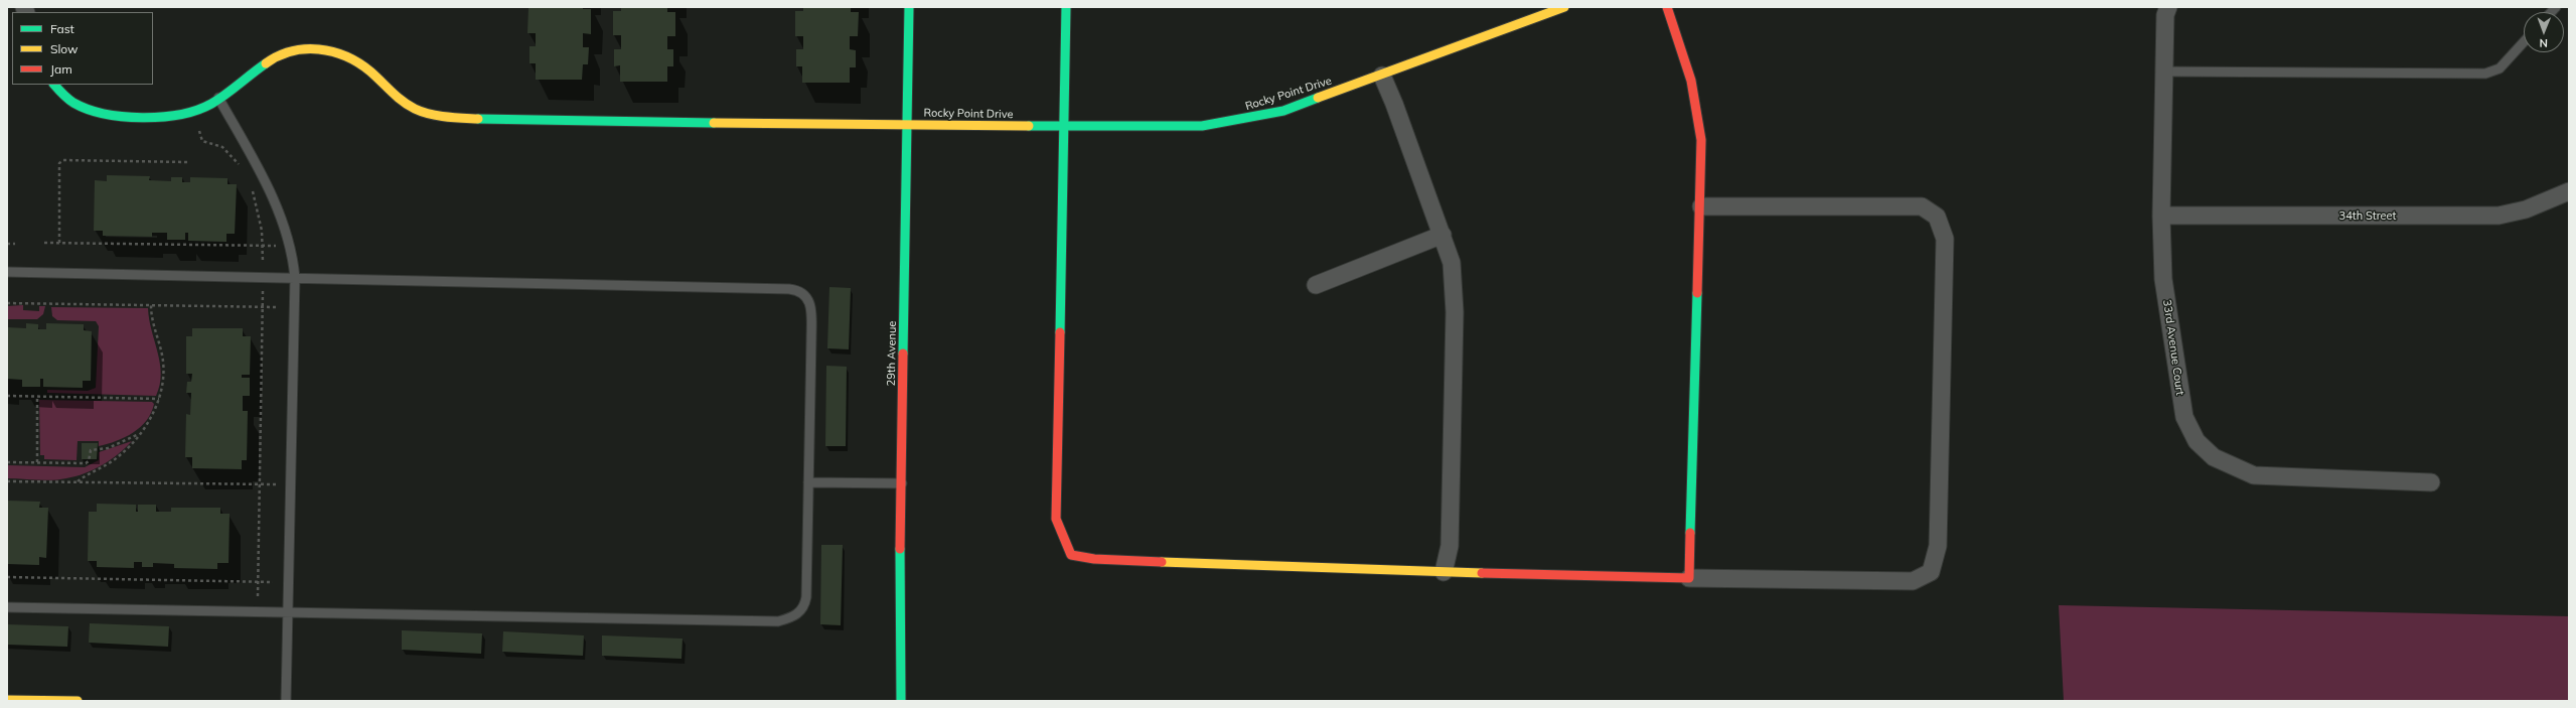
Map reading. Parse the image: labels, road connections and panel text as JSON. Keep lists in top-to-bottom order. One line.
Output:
{"streets":{"street":["Rocky Point Drive","34th Street","33rd Avenue Court","29th Avenue"]},"crossings":[["Rocky Point Drive","29th Avenue"],["34th Street","33rd Avenue Court"]],"legend":["Fast","Slow","Jam"],"north":"bottom"}
